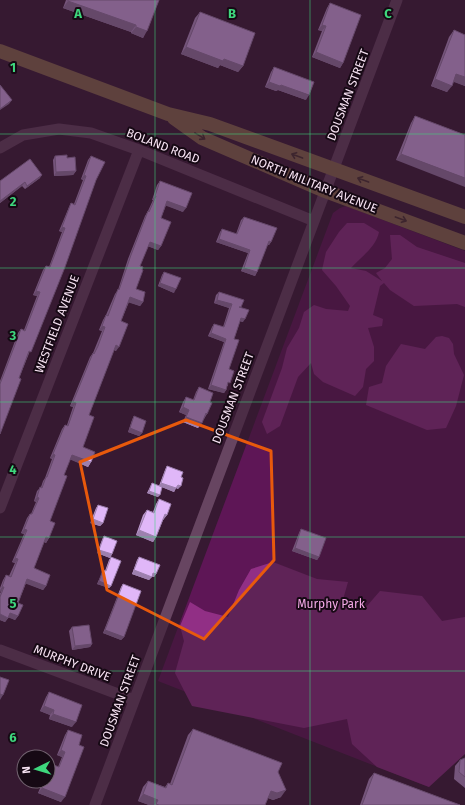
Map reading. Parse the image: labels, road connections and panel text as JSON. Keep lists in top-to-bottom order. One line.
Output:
{"streets":{"main road":["NORTH MILITARY AVENUE"],"street":["DOUSMAN STREET","BOLAND ROAD","WESTFIELD AVENUE","MURPHY DRIVE"]},"crossings":[["DOUSMAN STREET","BOLAND ROAD"],["DOUSMAN STREET","NORTH MILITARY AVENUE"],["DOUSMAN STREET","MURPHY DRIVE"],["BOLAND ROAD","WESTFIELD AVENUE"]],"parks":["Murphy Park"],"north":"left","grid":{"columns":["A","B","C"],"rows":["1","2","3","4","5","6"]}}
